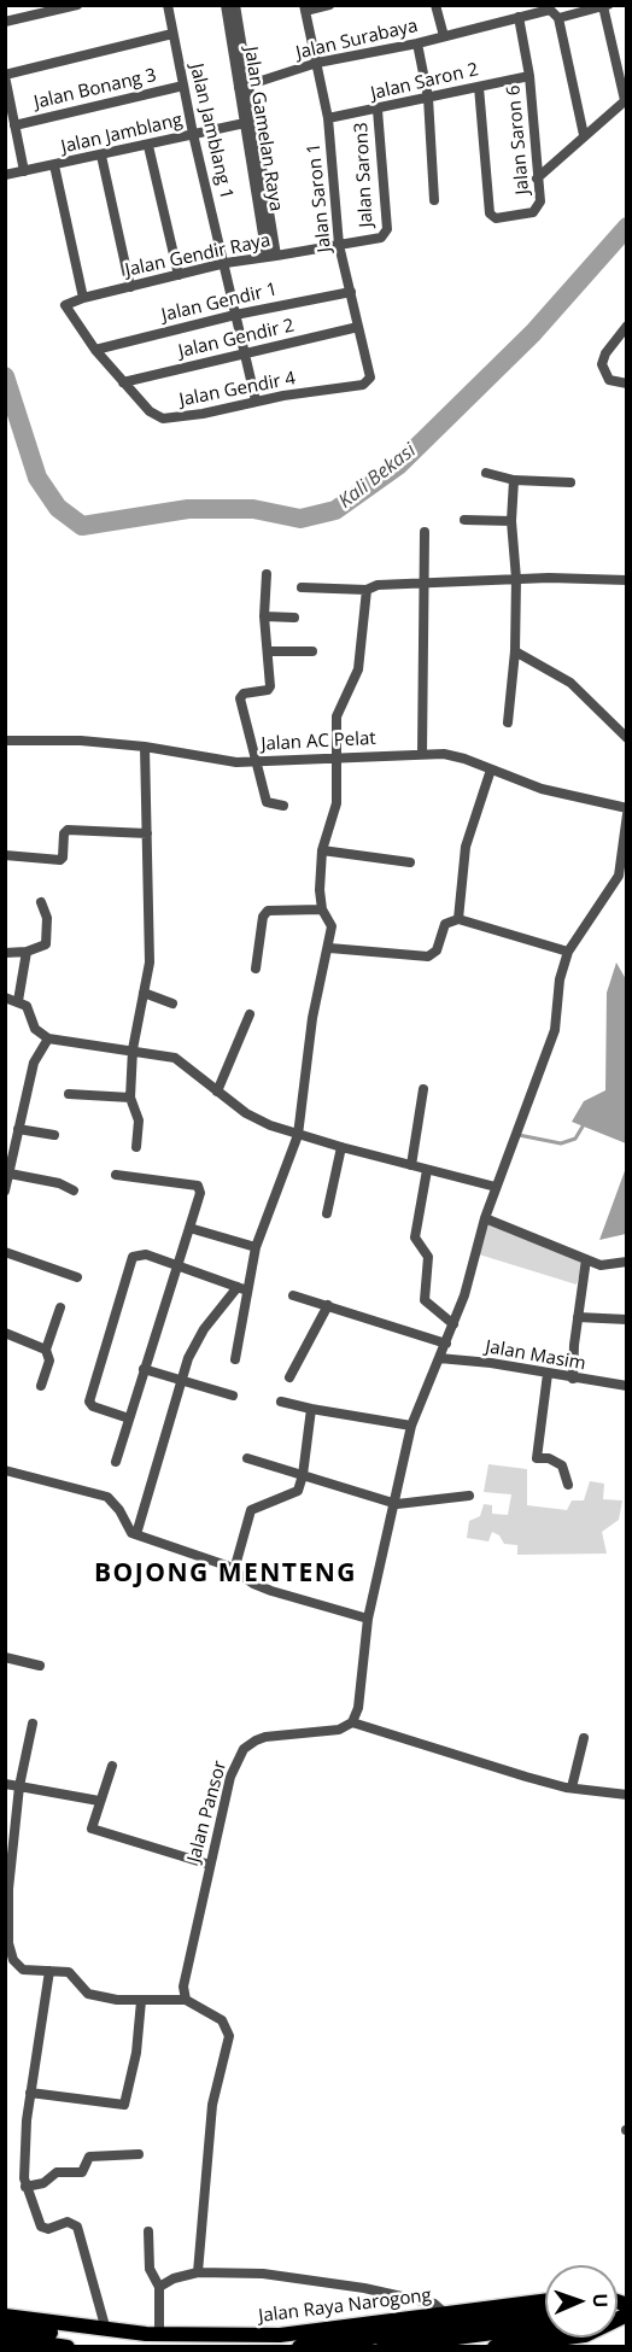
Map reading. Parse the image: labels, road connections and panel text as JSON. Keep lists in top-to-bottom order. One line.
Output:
{"streets":{"main road":["Jalan Raya Narogong"],"street":["Jalan Surabaya","Jalan Saron 2","Jalan Bonang 3","Jalan Gamelan Raya","Jalan Jamblang 1","Jalan Jamblang","Jalan Saron 6","Jalan Saron3","Jalan Saron 1","Jalan Gendir Raya","Jalan Gendir 1","Jalan Gendir 2","Jalan Gendir 4","Jalan AC Pelat","Jalan Masim","Jalan Pansor"]},"crossings":[["Jalan Surabaya","Jalan Gamelan Raya"],["Jalan Surabaya","Jalan Saron 6"],["Jalan Surabaya","Jalan Saron 1"],["Jalan Saron 2","Jalan Saron 6"],["Jalan Saron 2","Jalan Saron3"],["Jalan Saron 2","Jalan Saron 1"],["Jalan Bonang 3","Jalan Jamblang 1"],["Jalan Gamelan Raya","Jalan Jamblang"],["Jalan Gamelan Raya","Jalan Gendir Raya"],["Jalan Jamblang 1","Jalan Jamblang"],["Jalan Jamblang 1","Jalan Gendir Raya"],["Jalan Jamblang 1","Jalan Gendir 1"],["Jalan Jamblang 1","Jalan Gendir 2"],["Jalan Jamblang 1","Jalan Gendir 4"],["Jalan Saron3","Jalan Saron 1"],["Jalan Saron3","Jalan Gendir Raya"],["Jalan Saron 1","Jalan Gendir Raya"],["Jalan Saron 1","Jalan Gendir 1"],["Jalan Saron 1","Jalan Gendir 2"],["Jalan Saron 1","Jalan Gendir 4"],["Jalan Gendir Raya","Jalan Gendir 4"],["Jalan Gendir 1","Jalan Gendir 4"],["Jalan Gendir 2","Jalan Gendir 4"]],"districts":["BOJONG MENTENG"],"water":["Kali Bekasi"],"north":"right"}
